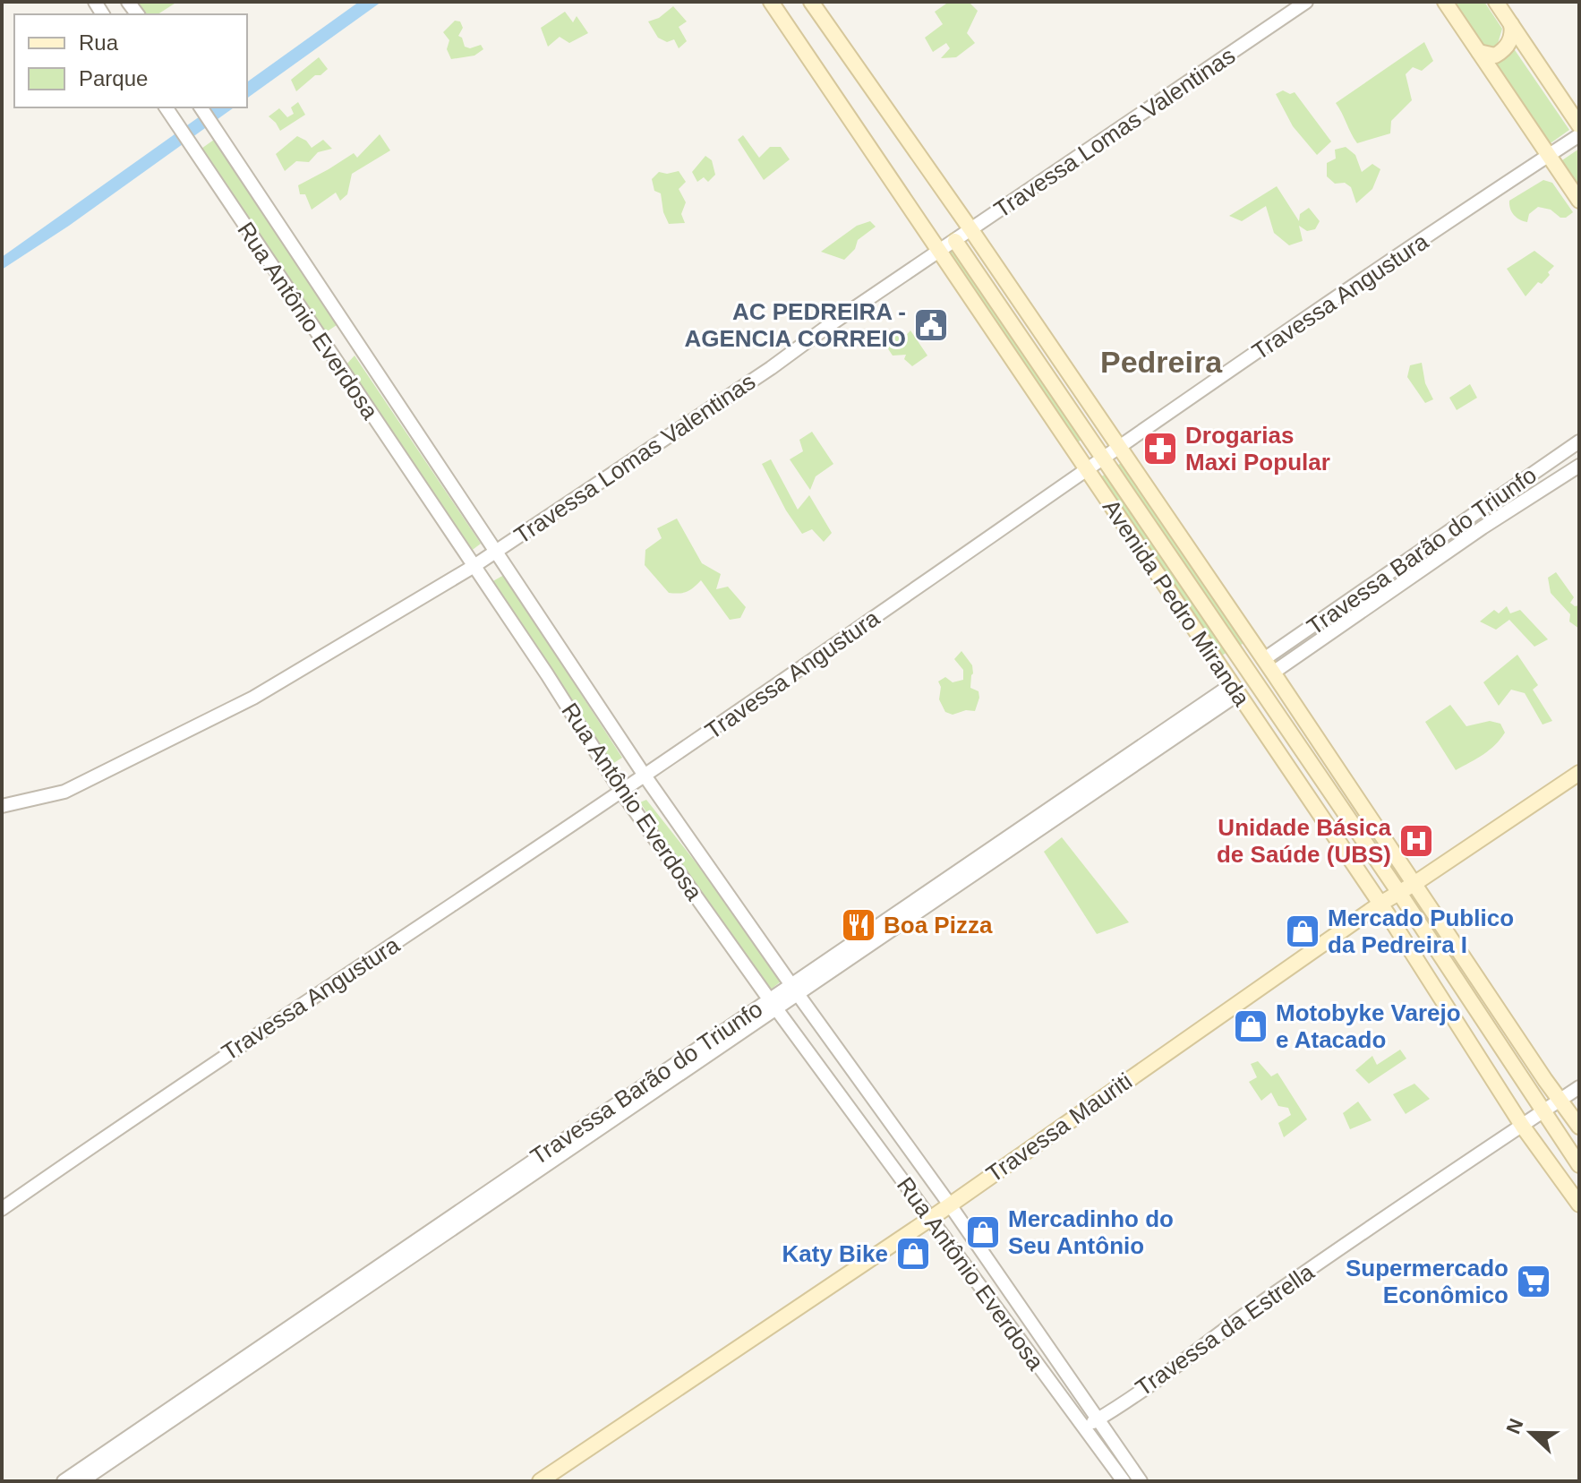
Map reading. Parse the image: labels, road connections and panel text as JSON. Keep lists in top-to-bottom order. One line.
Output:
{"streets":{"main road":["Avenida Pedro Miranda","Travessa Mauriti"],"street":["Travessa Lomas Valentinas","Travessa Angustura","Rua Antônio Everdosa","Travessa Barão do Triunfo","Travessa da Estrella"]},"crossings":[["Travessa Lomas Valentinas","Rua Antônio Everdosa"],["Travessa Lomas Valentinas","Avenida Pedro Miranda"],["Travessa Angustura","Rua Antônio Everdosa"],["Travessa Angustura","Avenida Pedro Miranda"],["Rua Antônio Everdosa","Travessa Barão do Triunfo"],["Rua Antônio Everdosa","Travessa Mauriti"],["Rua Antônio Everdosa","Travessa da Estrella"],["Travessa Barão do Triunfo","Avenida Pedro Miranda"],["Avenida Pedro Miranda","Travessa Mauriti"],["Avenida Pedro Miranda","Travessa da Estrella"]],"districts":["Pedreira"],"places":{"public building":["AC PEDREIRA - AGENCIA CORREIO"],"pharmacy":["Drogarias Maxi Popular"],"hospital":["Unidade Básica de Saúde (UBS)"],"restaurant":["Boa Pizza"],"shop":["Mercado Publico da Pedreira I","Motobyke Varejo e Atacado","Mercadinho do Seu Antônio","Katy Bike"],"supermarket":["Supermercado Econômico"]},"legend":["Rua","Parque"],"north":"left"}
